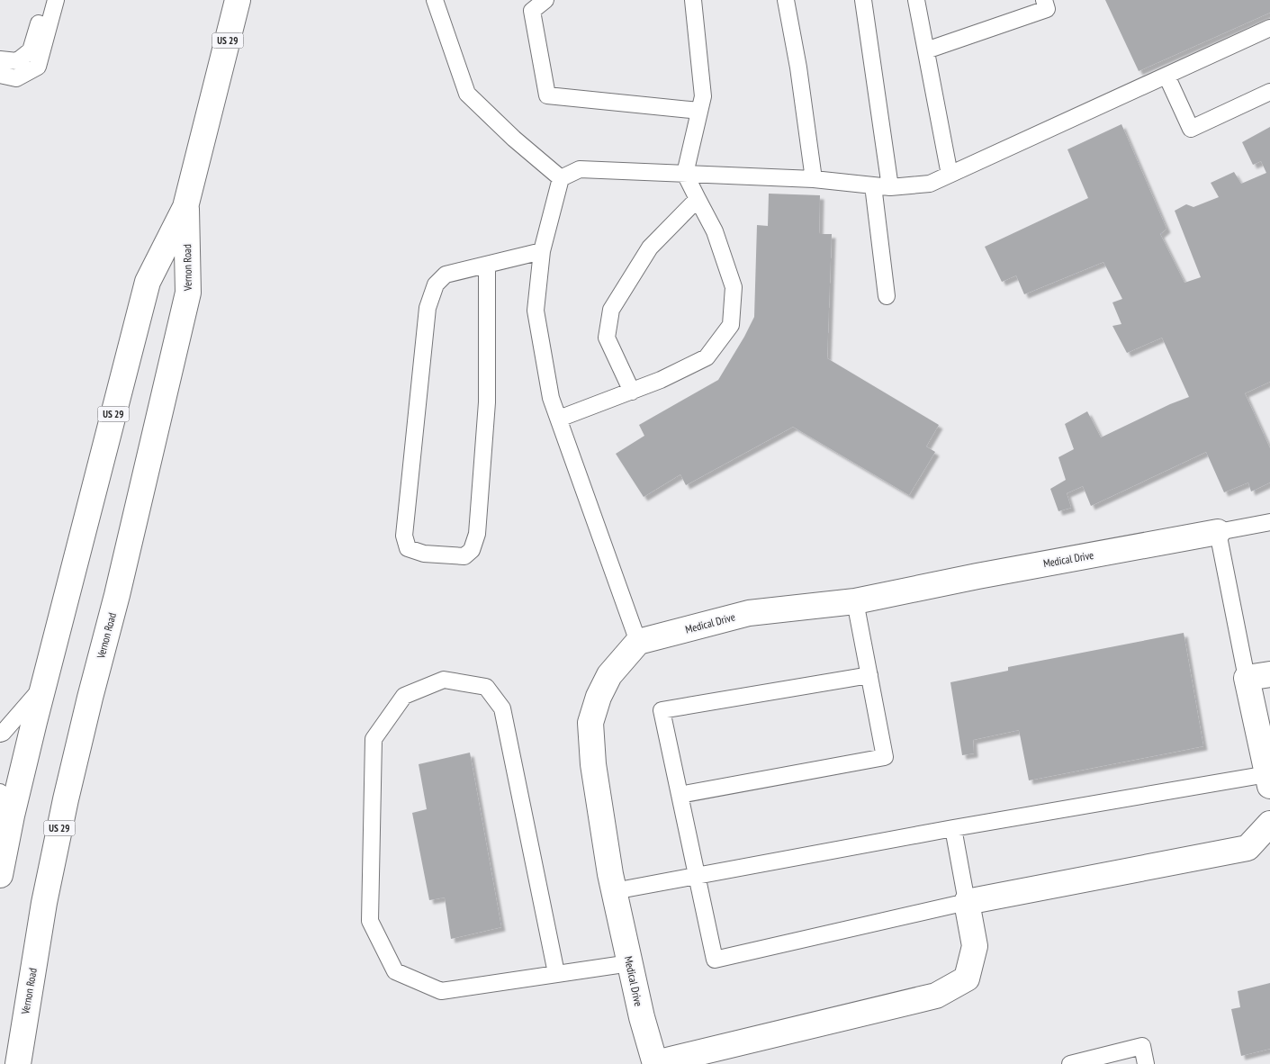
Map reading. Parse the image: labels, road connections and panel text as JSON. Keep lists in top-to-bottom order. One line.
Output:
{"streets":{"street":["US 29","Vernon Road","Medical Drive"]}}
